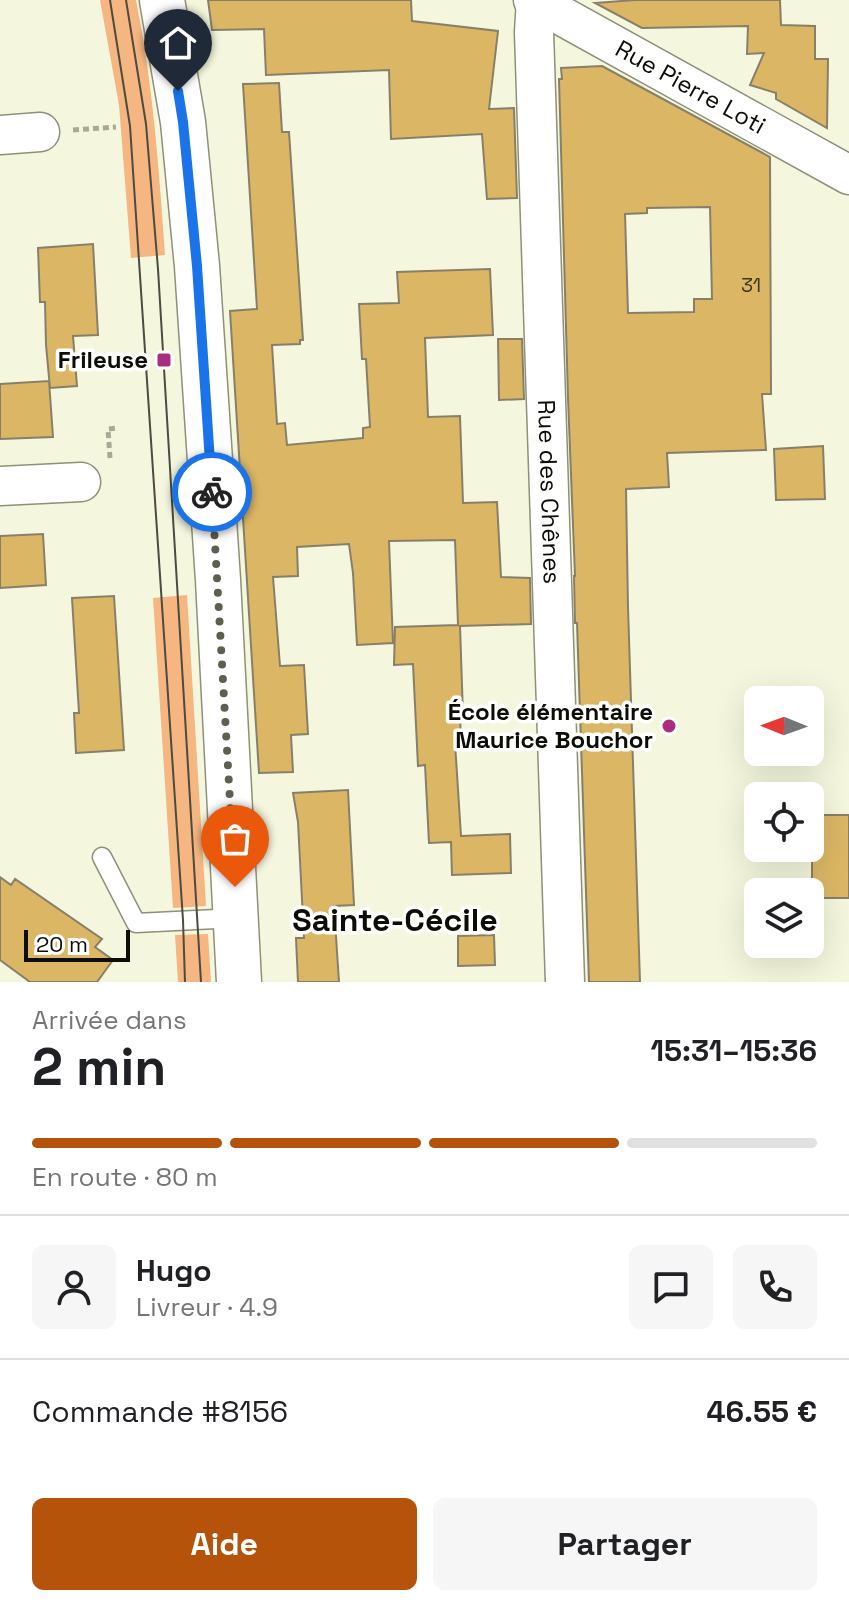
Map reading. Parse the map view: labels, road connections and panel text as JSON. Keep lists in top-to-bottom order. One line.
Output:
{"streets":{"street":["Rue Pierre Loti","Rue des Chênes"]},"crossings":[["Rue Pierre Loti","Rue des Chênes"]],"districts":["Sainte-Cécile"],"places":{"transit":["Frileuse"],"other":["École élémentaire Maurice Bouchor"]},"house_numbers":["31"],"scale_bar":"20 m","north":"left","page":{"scale":"20 m","heading":["2 min","Arrivée dans","15:31–15:36"],"panel":["Hugo","Livreur · 4.9","Commande #8156","46.55 €"],"bar":"En route · 80 m","buttons":["Aide","Partager"]}}
